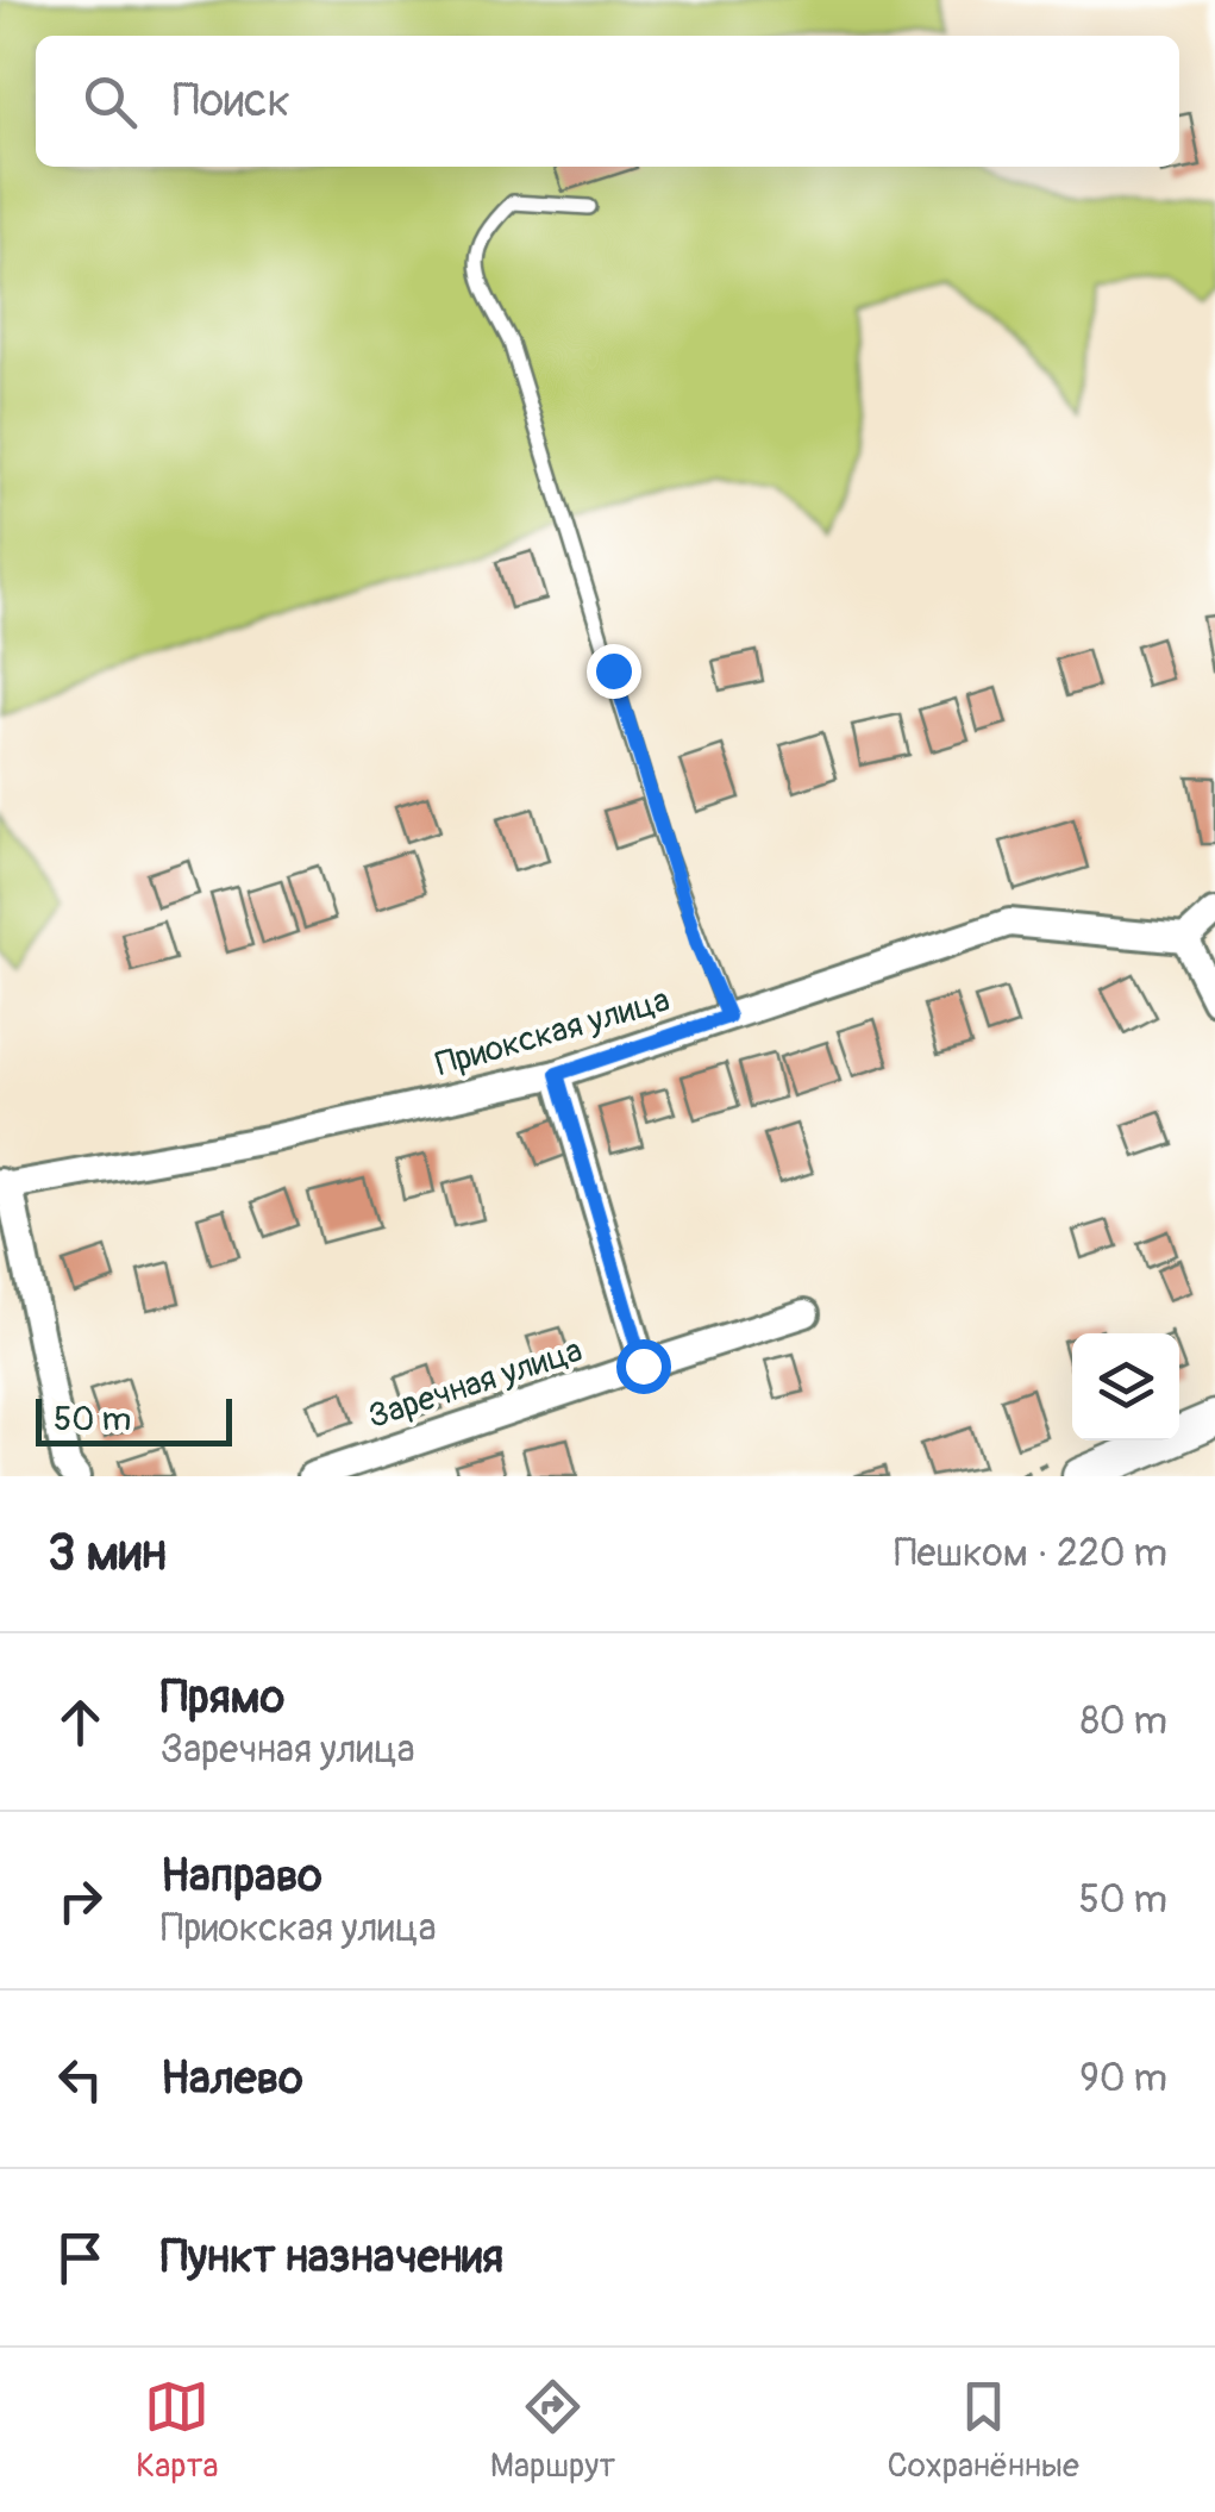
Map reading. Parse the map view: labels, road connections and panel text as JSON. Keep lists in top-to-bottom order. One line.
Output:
{"streets":{"street":["Приокская улица","Заречная улица"]},"scale_bar":"50 m","page":{"search":"Поиск","scale":"50 m","heading":["3 мин","Пешком · 220 m"],"list":[["Прямо","Заречная улица","80 m"],["Направо","Приокская улица","50 m"],["Налево","90 m"],"Пункт назначения"],"nav":["Карта","Маршрут","Сохранённые"]}}
